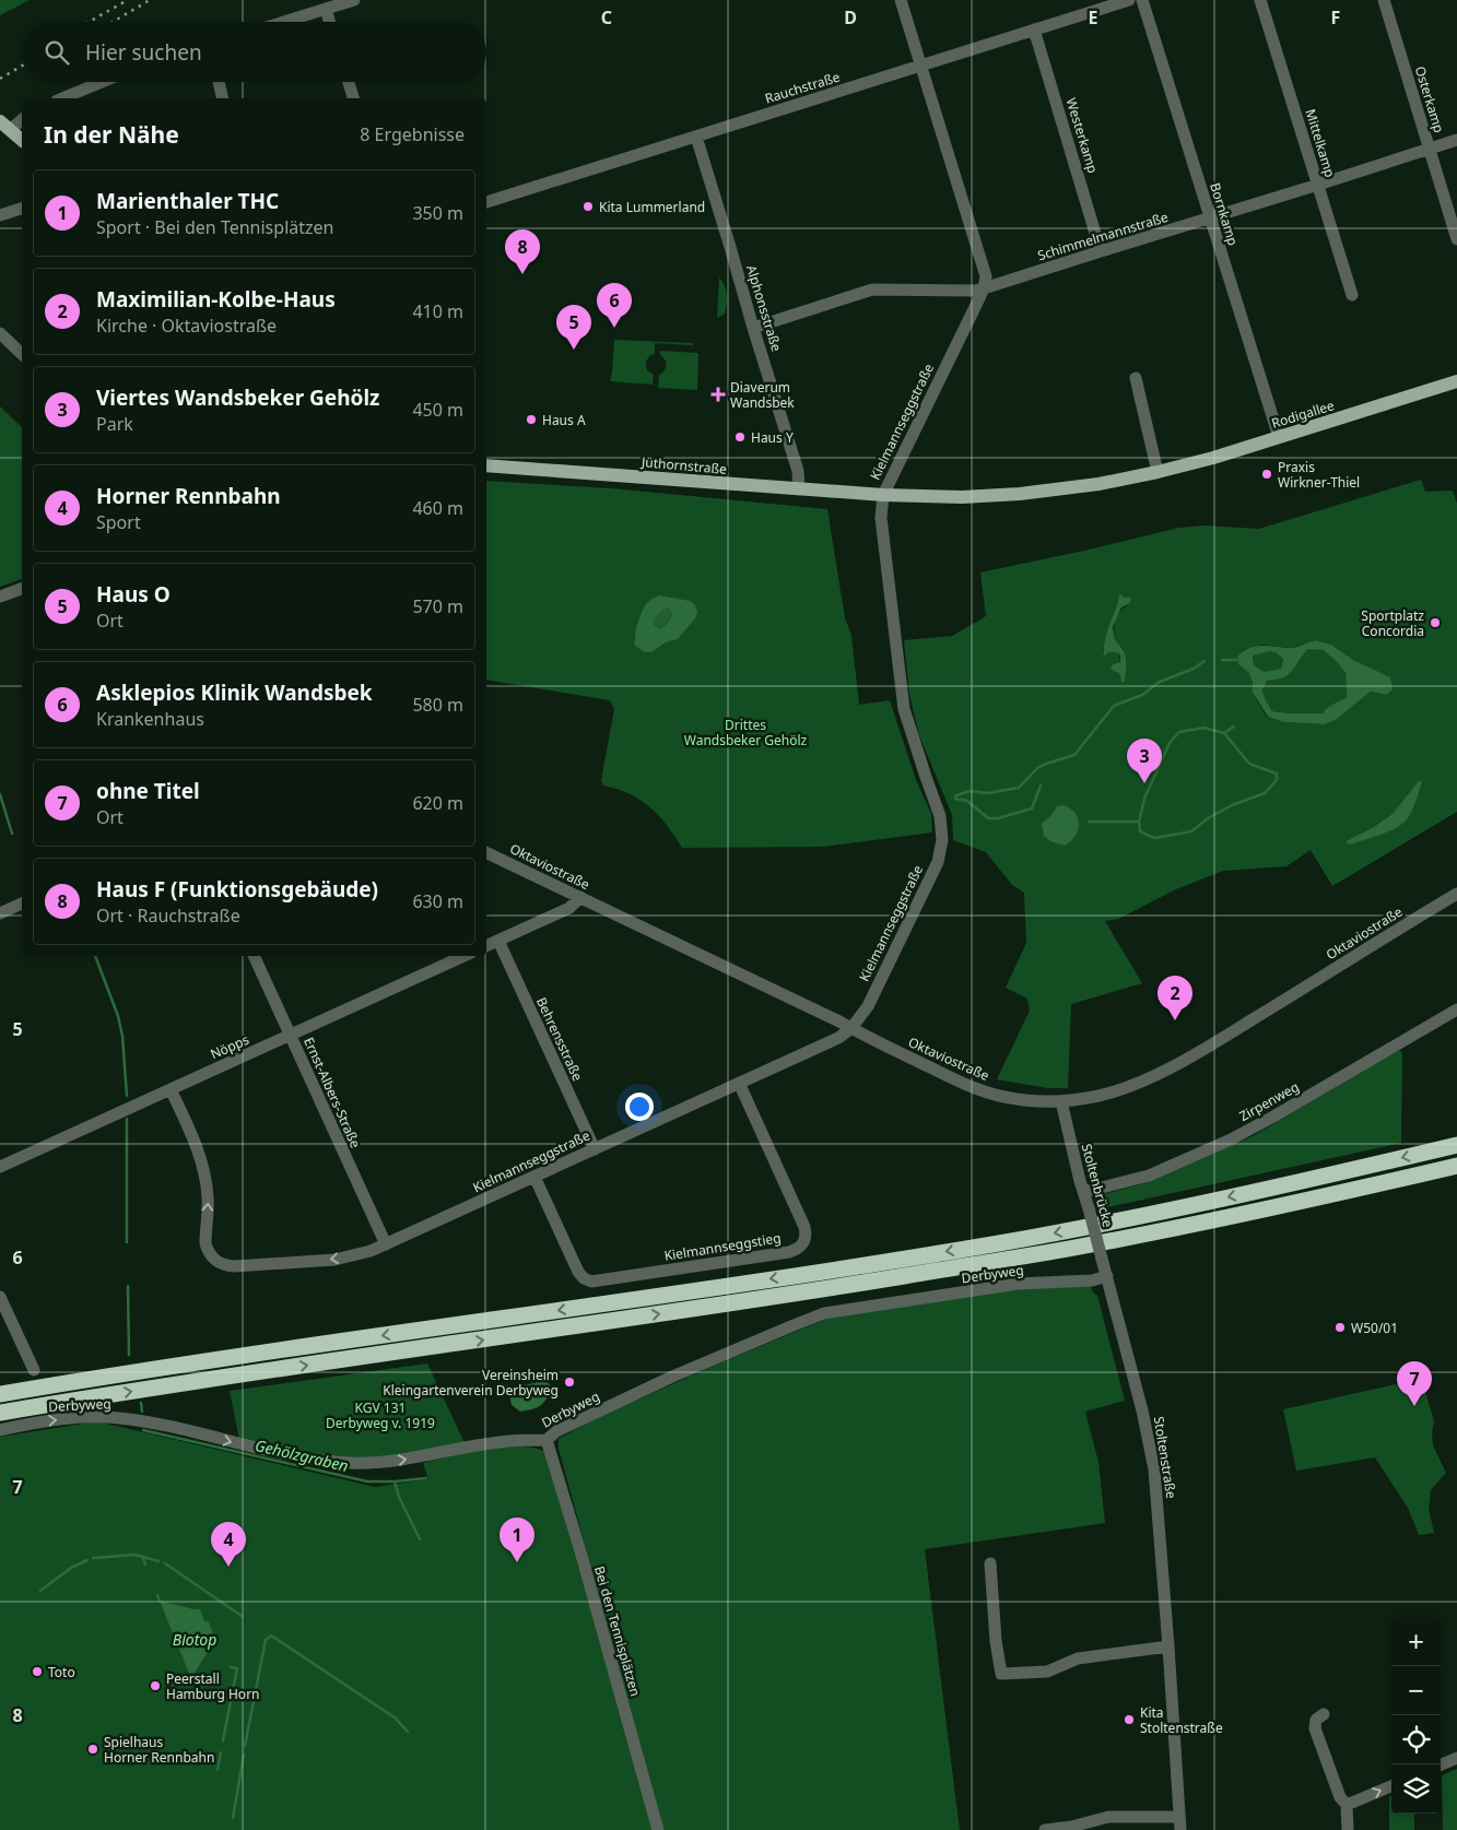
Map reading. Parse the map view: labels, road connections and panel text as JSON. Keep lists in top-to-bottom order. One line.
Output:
{"streets":{"main road":["Rodigallee","Jüthornstraße"],"street":["Rauchstraße","Osterkamp","Westerkamp","Mittelkamp","Bornkamp","Schimmelmannstraße","Alphonsstraße","Kielmannseggstraße","Oktaviostraße","Behrensstraße","Nöpps","Ernst-Albers-Straße","Zirpenweg","Stoltenbrücke","Kielmannseggstieg","Derbyweg","Stoltenstraße","Bei den Tennisplätzen"]},"crossings":[["Rauchstraße","Westerkamp"],["Rauchstraße","Alphonsstraße"],["Osterkamp","Schimmelmannstraße"],["Westerkamp","Schimmelmannstraße"],["Mittelkamp","Schimmelmannstraße"],["Bornkamp","Schimmelmannstraße"],["Bornkamp","Rodigallee"],["Schimmelmannstraße","Alphonsstraße"],["Schimmelmannstraße","Kielmannseggstraße"],["Alphonsstraße","Jüthornstraße"],["Rodigallee","Kielmannseggstraße"],["Rodigallee","Jüthornstraße"],["Kielmannseggstraße","Jüthornstraße"],["Kielmannseggstraße","Oktaviostraße"],["Kielmannseggstraße","Behrensstraße"],["Kielmannseggstraße","Nöpps"],["Kielmannseggstraße","Ernst-Albers-Straße"],["Kielmannseggstraße","Kielmannseggstieg"],["Oktaviostraße","Stoltenbrücke"],["Nöpps","Ernst-Albers-Straße"],["Zirpenweg","Stoltenbrücke"],["Stoltenbrücke","Derbyweg"],["Stoltenbrücke","Stoltenstraße"],["Derbyweg","Stoltenstraße"],["Derbyweg","Bei den Tennisplätzen"]],"one_way":["Derbyweg"],"water":["Gehölzgraben","Biotop"],"parks":["Drittes Wandsbeker Gehölz","KGV 131 Derbyweg v. 1919"],"places":{"other":["Kita Lummerland","Haus A","Haus Y","Praxis Wirkner-Thiel","Sportplatz Concordia","W50/01","Vereinsheim Kleingartenverein Derbyweg","Toto","Peerstall Hamburg Horn","Kita Stoltenstraße","Spielhaus Horner Rennbahn"],"health":["Diaverum Wandsbek"]},"page":{"search":"Hier suchen","heading":["In der Nähe","8 Ergebnisse"],"list":[{"mark":"1","name":"Marienthaler THC","note":"Sport · Bei den Tennisplätzen","value":"350 m"},{"mark":"2","name":"Maximilian-Kolbe-Haus","note":"Kirche · Oktaviostraße","value":"410 m"},{"mark":"3","name":"Viertes Wandsbeker Gehölz","note":"Park","value":"450 m"},{"mark":"4","name":"Horner Rennbahn","note":"Sport","value":"460 m"},{"mark":"5","name":"Haus O","note":"Ort","value":"570 m"},{"mark":"6","name":"Asklepios Klinik Wandsbek","note":"Krankenhaus","value":"580 m"},{"mark":"7","name":"ohne Titel","note":"Ort","value":"620 m"},{"mark":"8","name":"Haus F (Funktionsgebäude)","note":"Ort · Rauchstraße","value":"630 m"}],"pins":["8","6","5","3","2","7","1","4"],"map_buttons":["+","−"]},"grid":{"columns":["C","D","E","F"],"rows":["5","6","7","8"]}}
